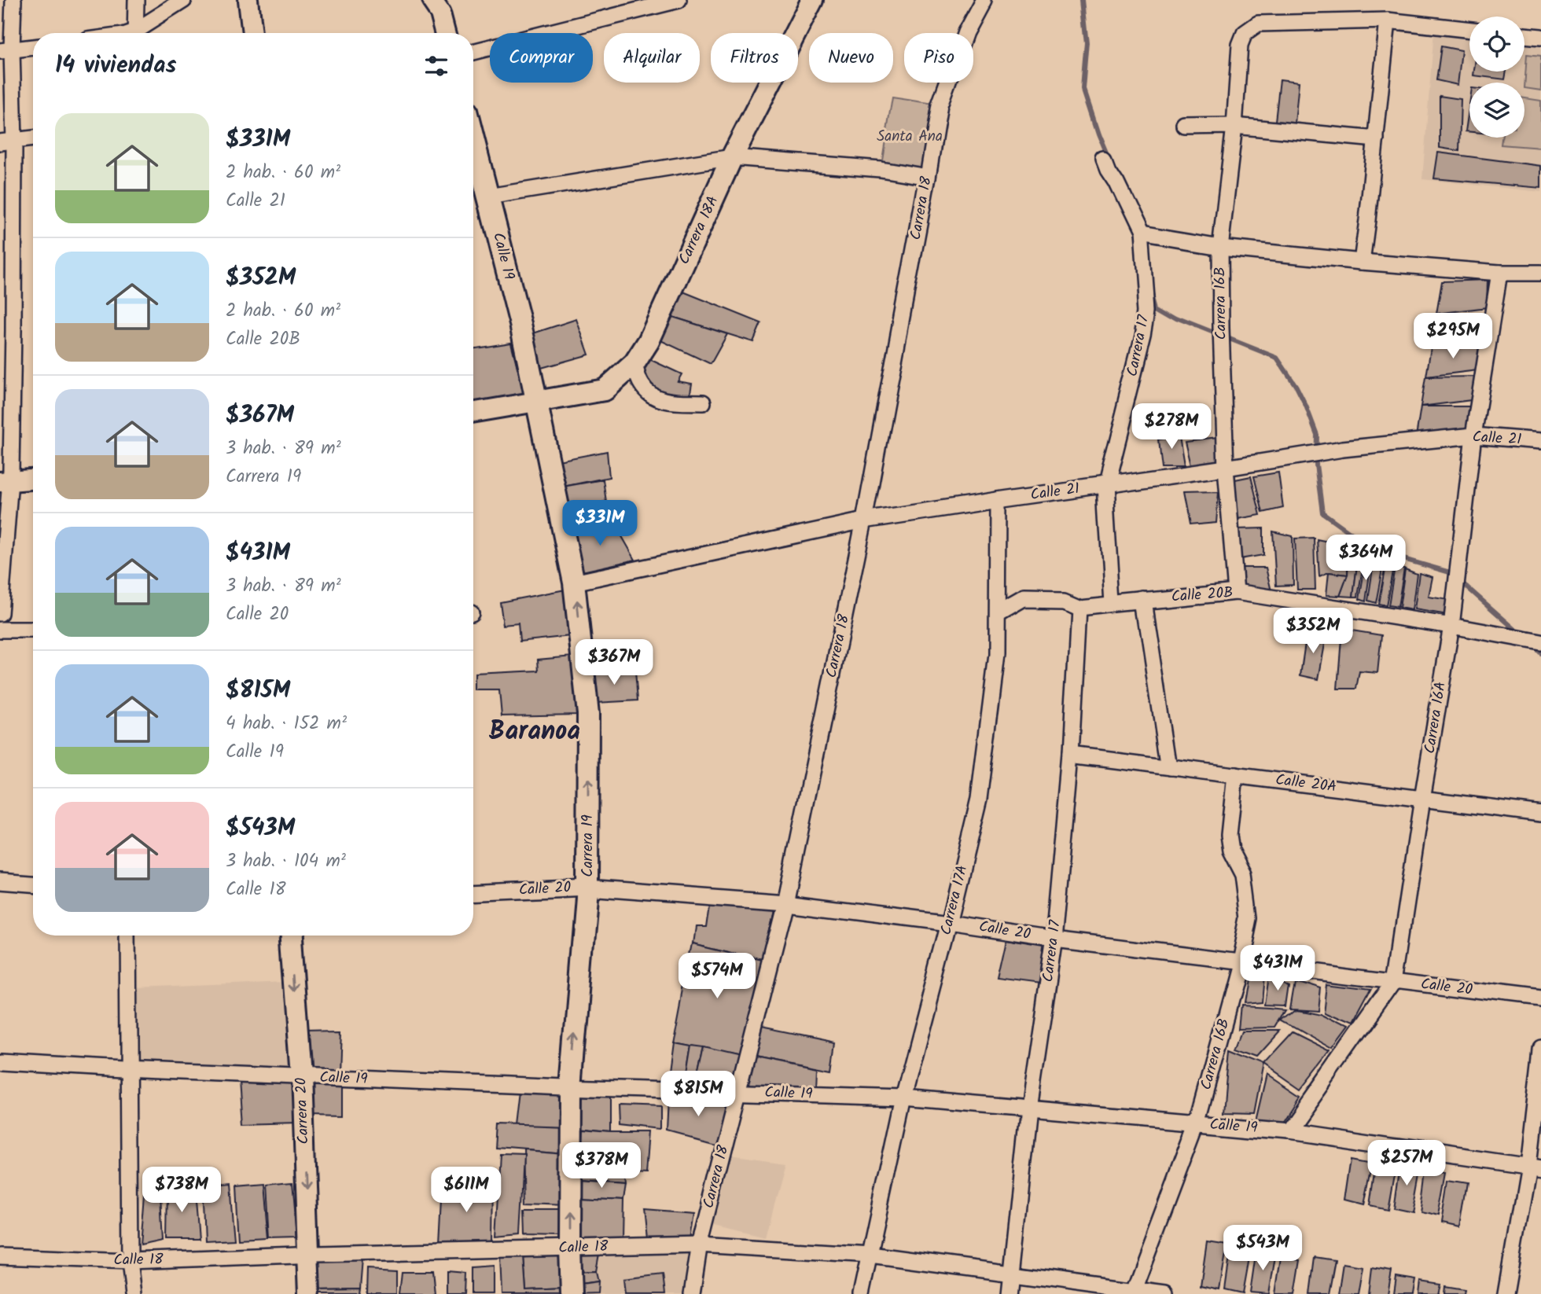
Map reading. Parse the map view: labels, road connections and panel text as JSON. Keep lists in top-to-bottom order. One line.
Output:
{"streets":{"main road":["Carrera 18A","Calle 19","Carrera 19"],"street":["Carrera 18","Carrera 16B","Carrera 17","Calle 21","Calle 20B","Carrera 16A","Calle 20A","Calle 20","Carrera 17A","Carrera 20","Calle 18"]},"crossings":[["Carrera 18","Calle 19"],["Carrera 18","Calle 21"],["Carrera 18","Calle 20"],["Carrera 18","Calle 18"],["Carrera 18A","Calle 19"],["Carrera 18A","Carrera 19"],["Calle 19","Carrera 16B"],["Calle 19","Carrera 17"],["Calle 19","Carrera 16A"],["Calle 19","Carrera 19"],["Calle 19","Carrera 17A"],["Calle 19","Carrera 20"],["Carrera 16B","Calle 21"],["Carrera 16B","Calle 20B"],["Carrera 16B","Calle 20A"],["Carrera 16B","Calle 20"],["Carrera 16B","Calle 18"],["Carrera 17","Calle 21"],["Carrera 17","Calle 20B"],["Carrera 17","Calle 20A"],["Carrera 17","Calle 20"],["Carrera 17","Calle 18"],["Calle 21","Carrera 16A"],["Calle 21","Carrera 19"],["Calle 21","Carrera 17A"],["Calle 20B","Carrera 16A"],["Calle 20B","Carrera 17A"],["Carrera 16A","Calle 20A"],["Carrera 16A","Calle 20"],["Carrera 19","Calle 20"],["Carrera 19","Calle 18"],["Calle 20","Carrera 17A"],["Carrera 17A","Calle 18"],["Carrera 20","Calle 18"]],"one_way":["Carrera 19"],"districts":["Baranoa"],"parks":["Santa Ana"],"page":{"chip":["Comprar","Alquilar","Filtros","Nuevo","Piso"],"heading":"14 viviendas","list":[{"name":"$331M","note":"2 hab. · 60 m² · Calle 21"},{"name":"$352M","note":"2 hab. · 60 m² · Calle 20B"},{"name":"$367M","note":"3 hab. · 89 m² · Carrera 19"},{"name":"$431M","note":"3 hab. · 89 m² · Calle 20"},{"name":"$815M","note":"4 hab. · 152 m² · Calle 19"},{"name":"$543M","note":"3 hab. · 104 m² · Calle 18"}],"price":["$295M","$278M","$331M","$364M","$352M","$367M","$431M","$574M","$815M","$257M","$378M","$738M","$611M","$543M"]}}
